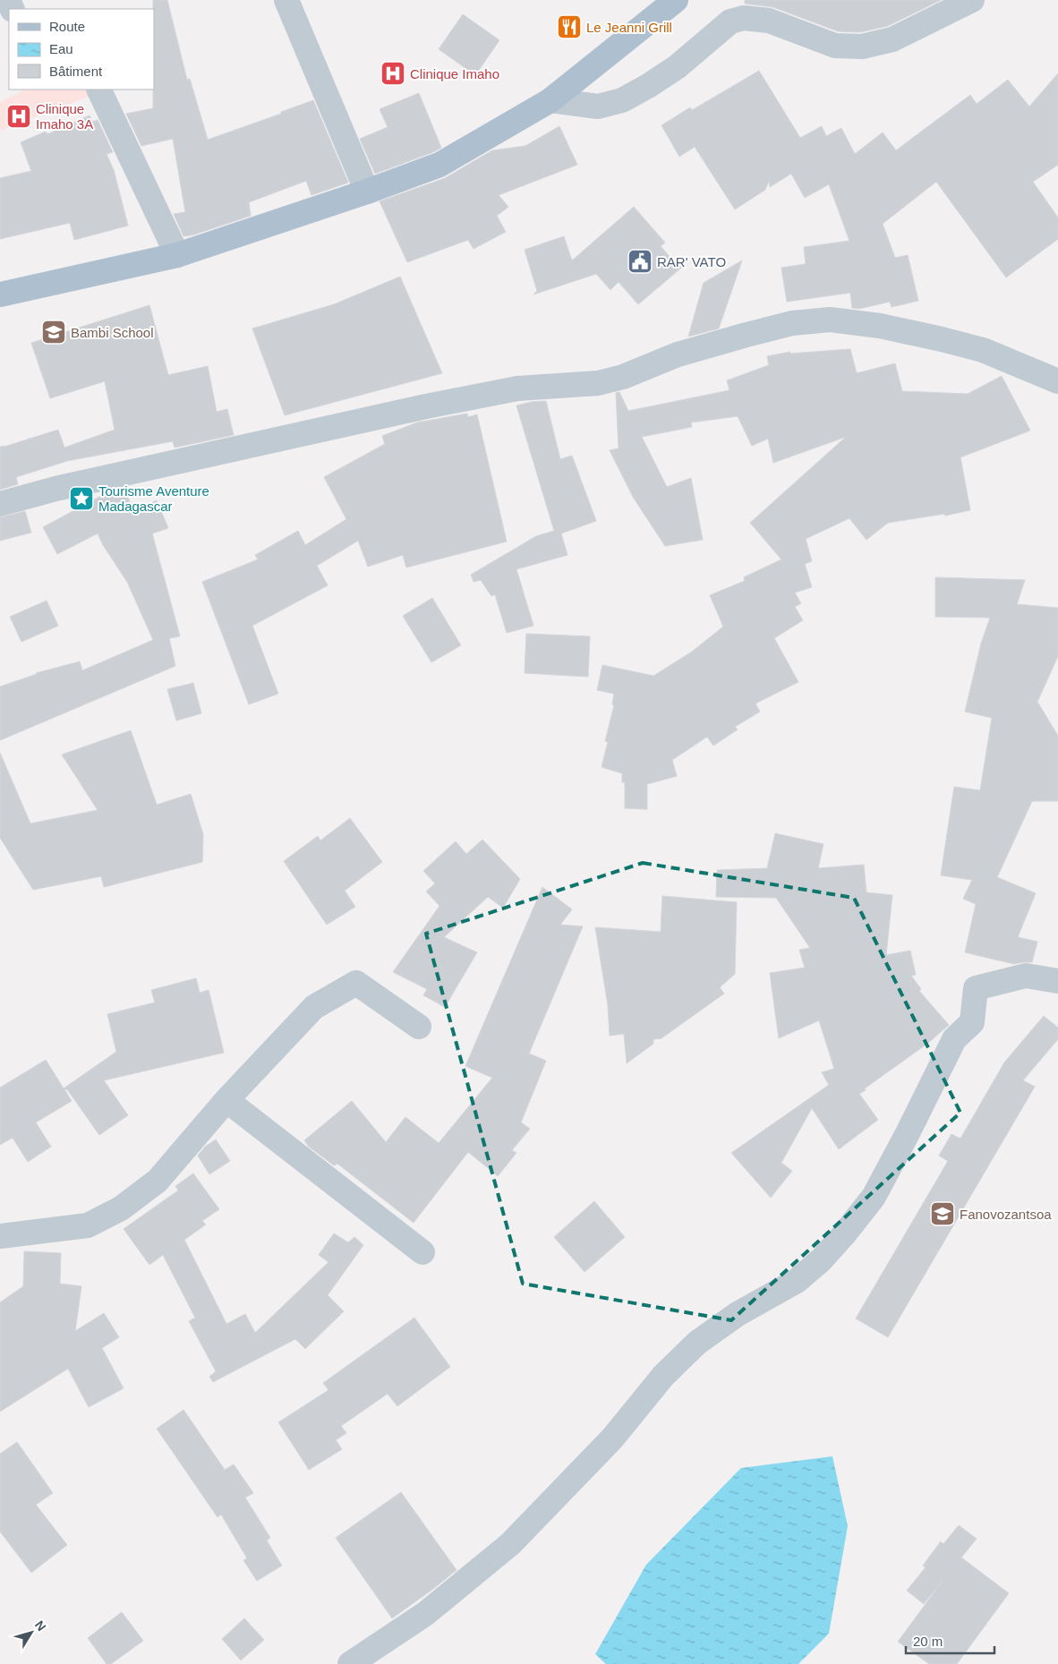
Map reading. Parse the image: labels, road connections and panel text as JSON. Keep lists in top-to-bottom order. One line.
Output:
{"places":{"restaurant":["Le Jeanni Grill"],"hospital":["Clinique Imaho","Clinique Imaho 3A"],"public building":["RAR' VATO"],"school or university":["Bambi School","Fanovozantsoa"],"place":["Tourisme Aventure Madagascar"]},"legend":["Route","Eau","Bâtiment"],"scale_bar":"20 m","north":"top right"}
